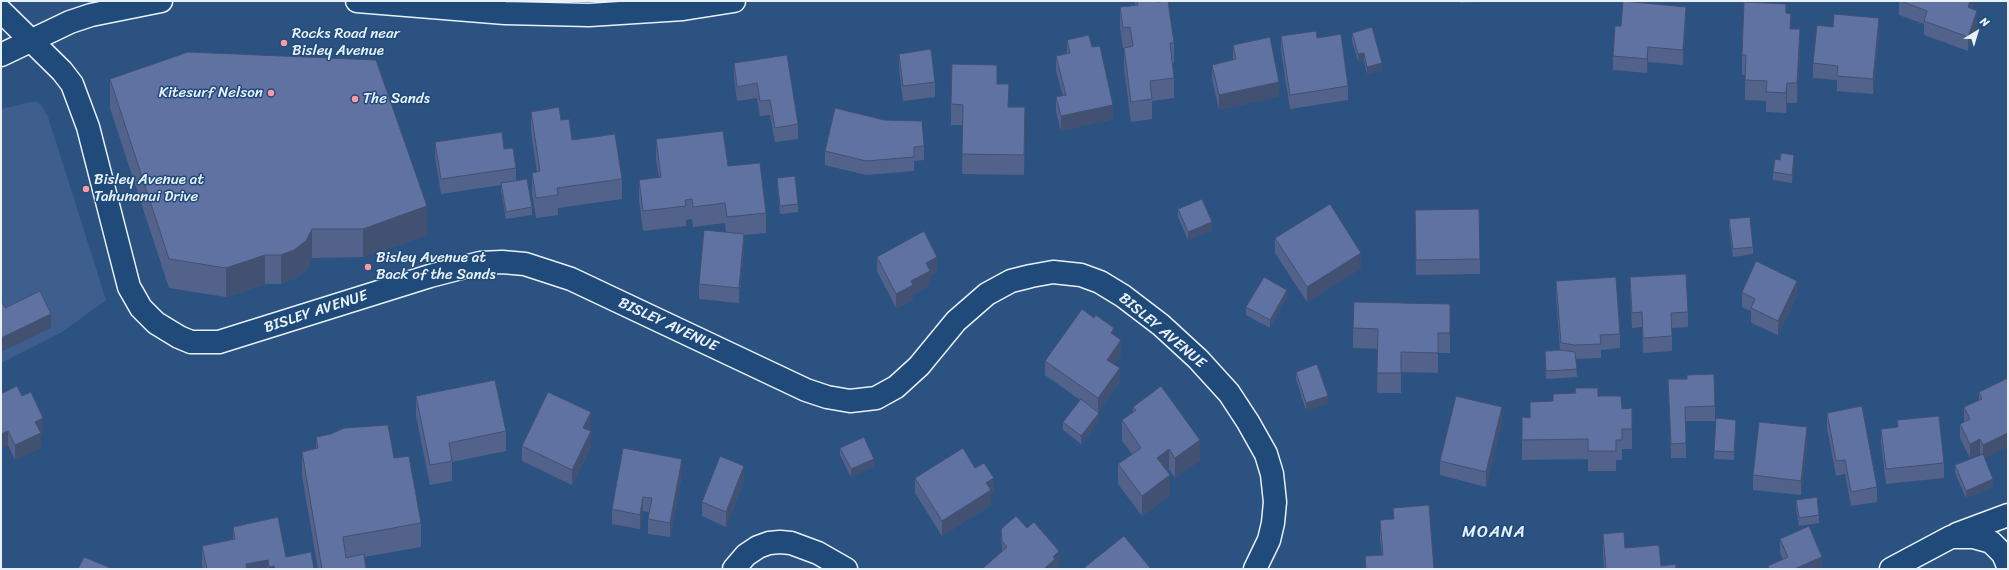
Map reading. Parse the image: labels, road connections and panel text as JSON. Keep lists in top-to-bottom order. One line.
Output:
{"streets":{"main road":["BISLEY AVENUE"]},"districts":["MOANA"],"places":["Rocks Road near Bisley Avenue","Kitesurf Nelson","The Sands","Bisley Avenue at Tahunanui Drive","Bisley Avenue at Back of the Sands"],"north":"top right"}
